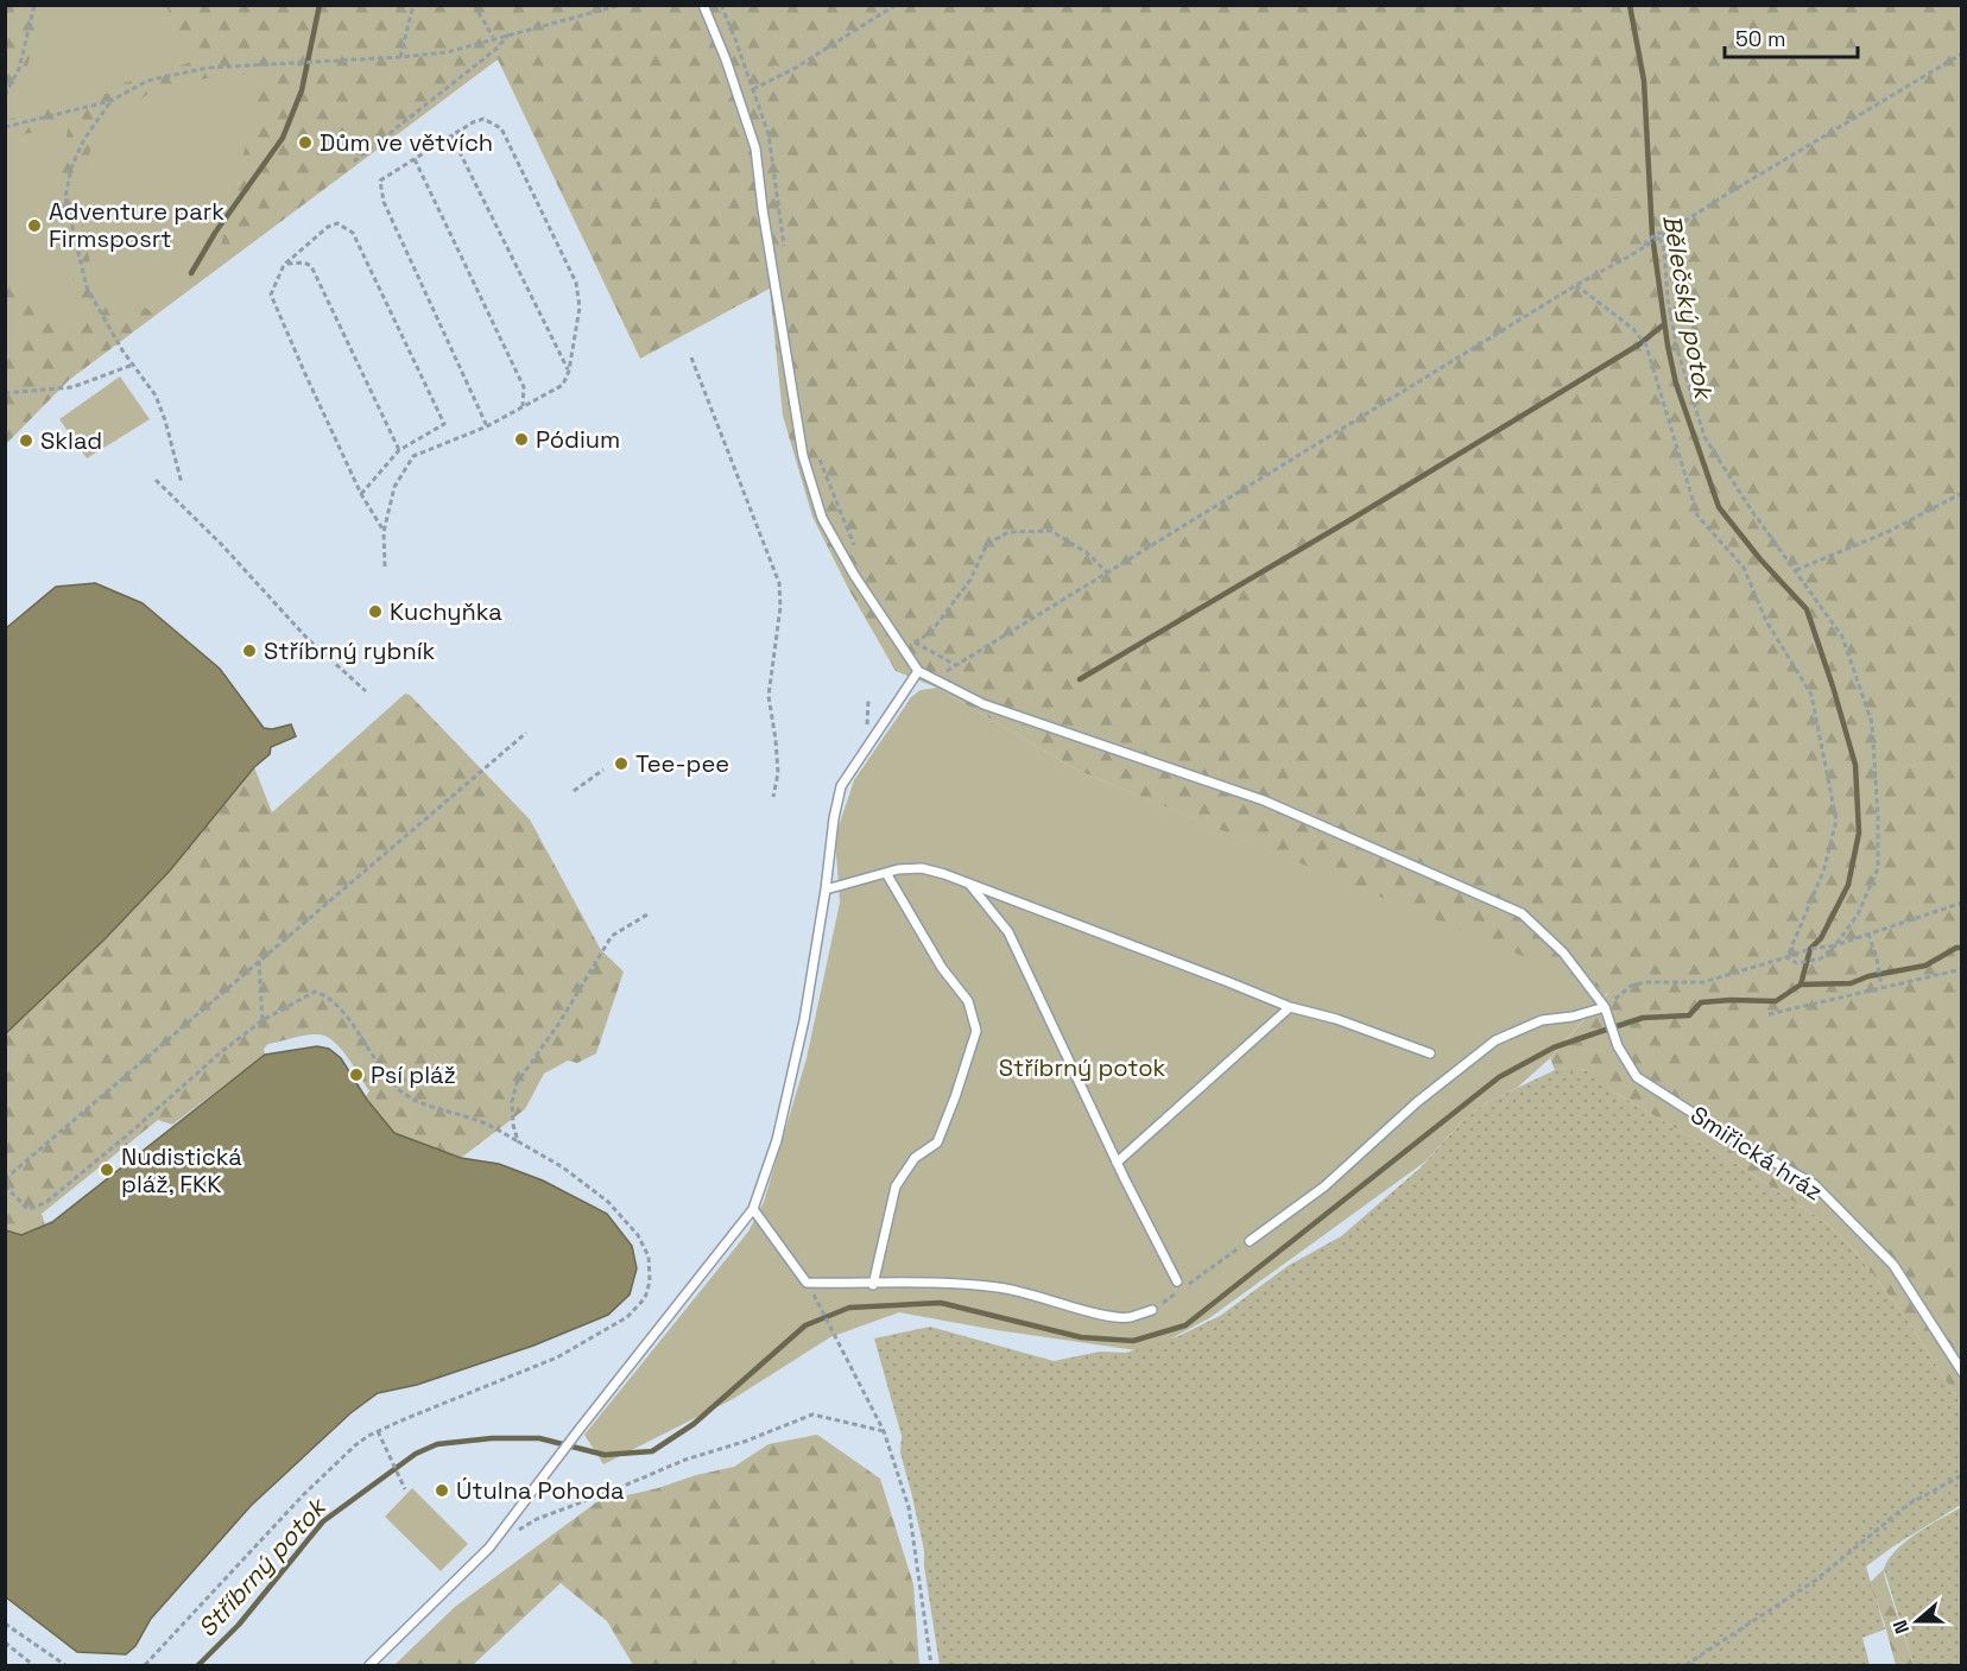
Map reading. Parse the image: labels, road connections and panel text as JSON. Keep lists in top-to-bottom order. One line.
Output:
{"streets":{"lane":["Smiřická hráz"]},"water":["Bělečský potok","Stříbrný potok"],"parks":["Stříbrný potok"],"places":["Dům ve větvích","Adventure park Firmsposrt","Pódium","Sklad","Kuchyňka","Stříbrný rybník","Tee-pee","Psí pláž","Nudistická pláž, FKK","Útulna Pohoda"],"scale_bar":"50 m","north":"left"}
